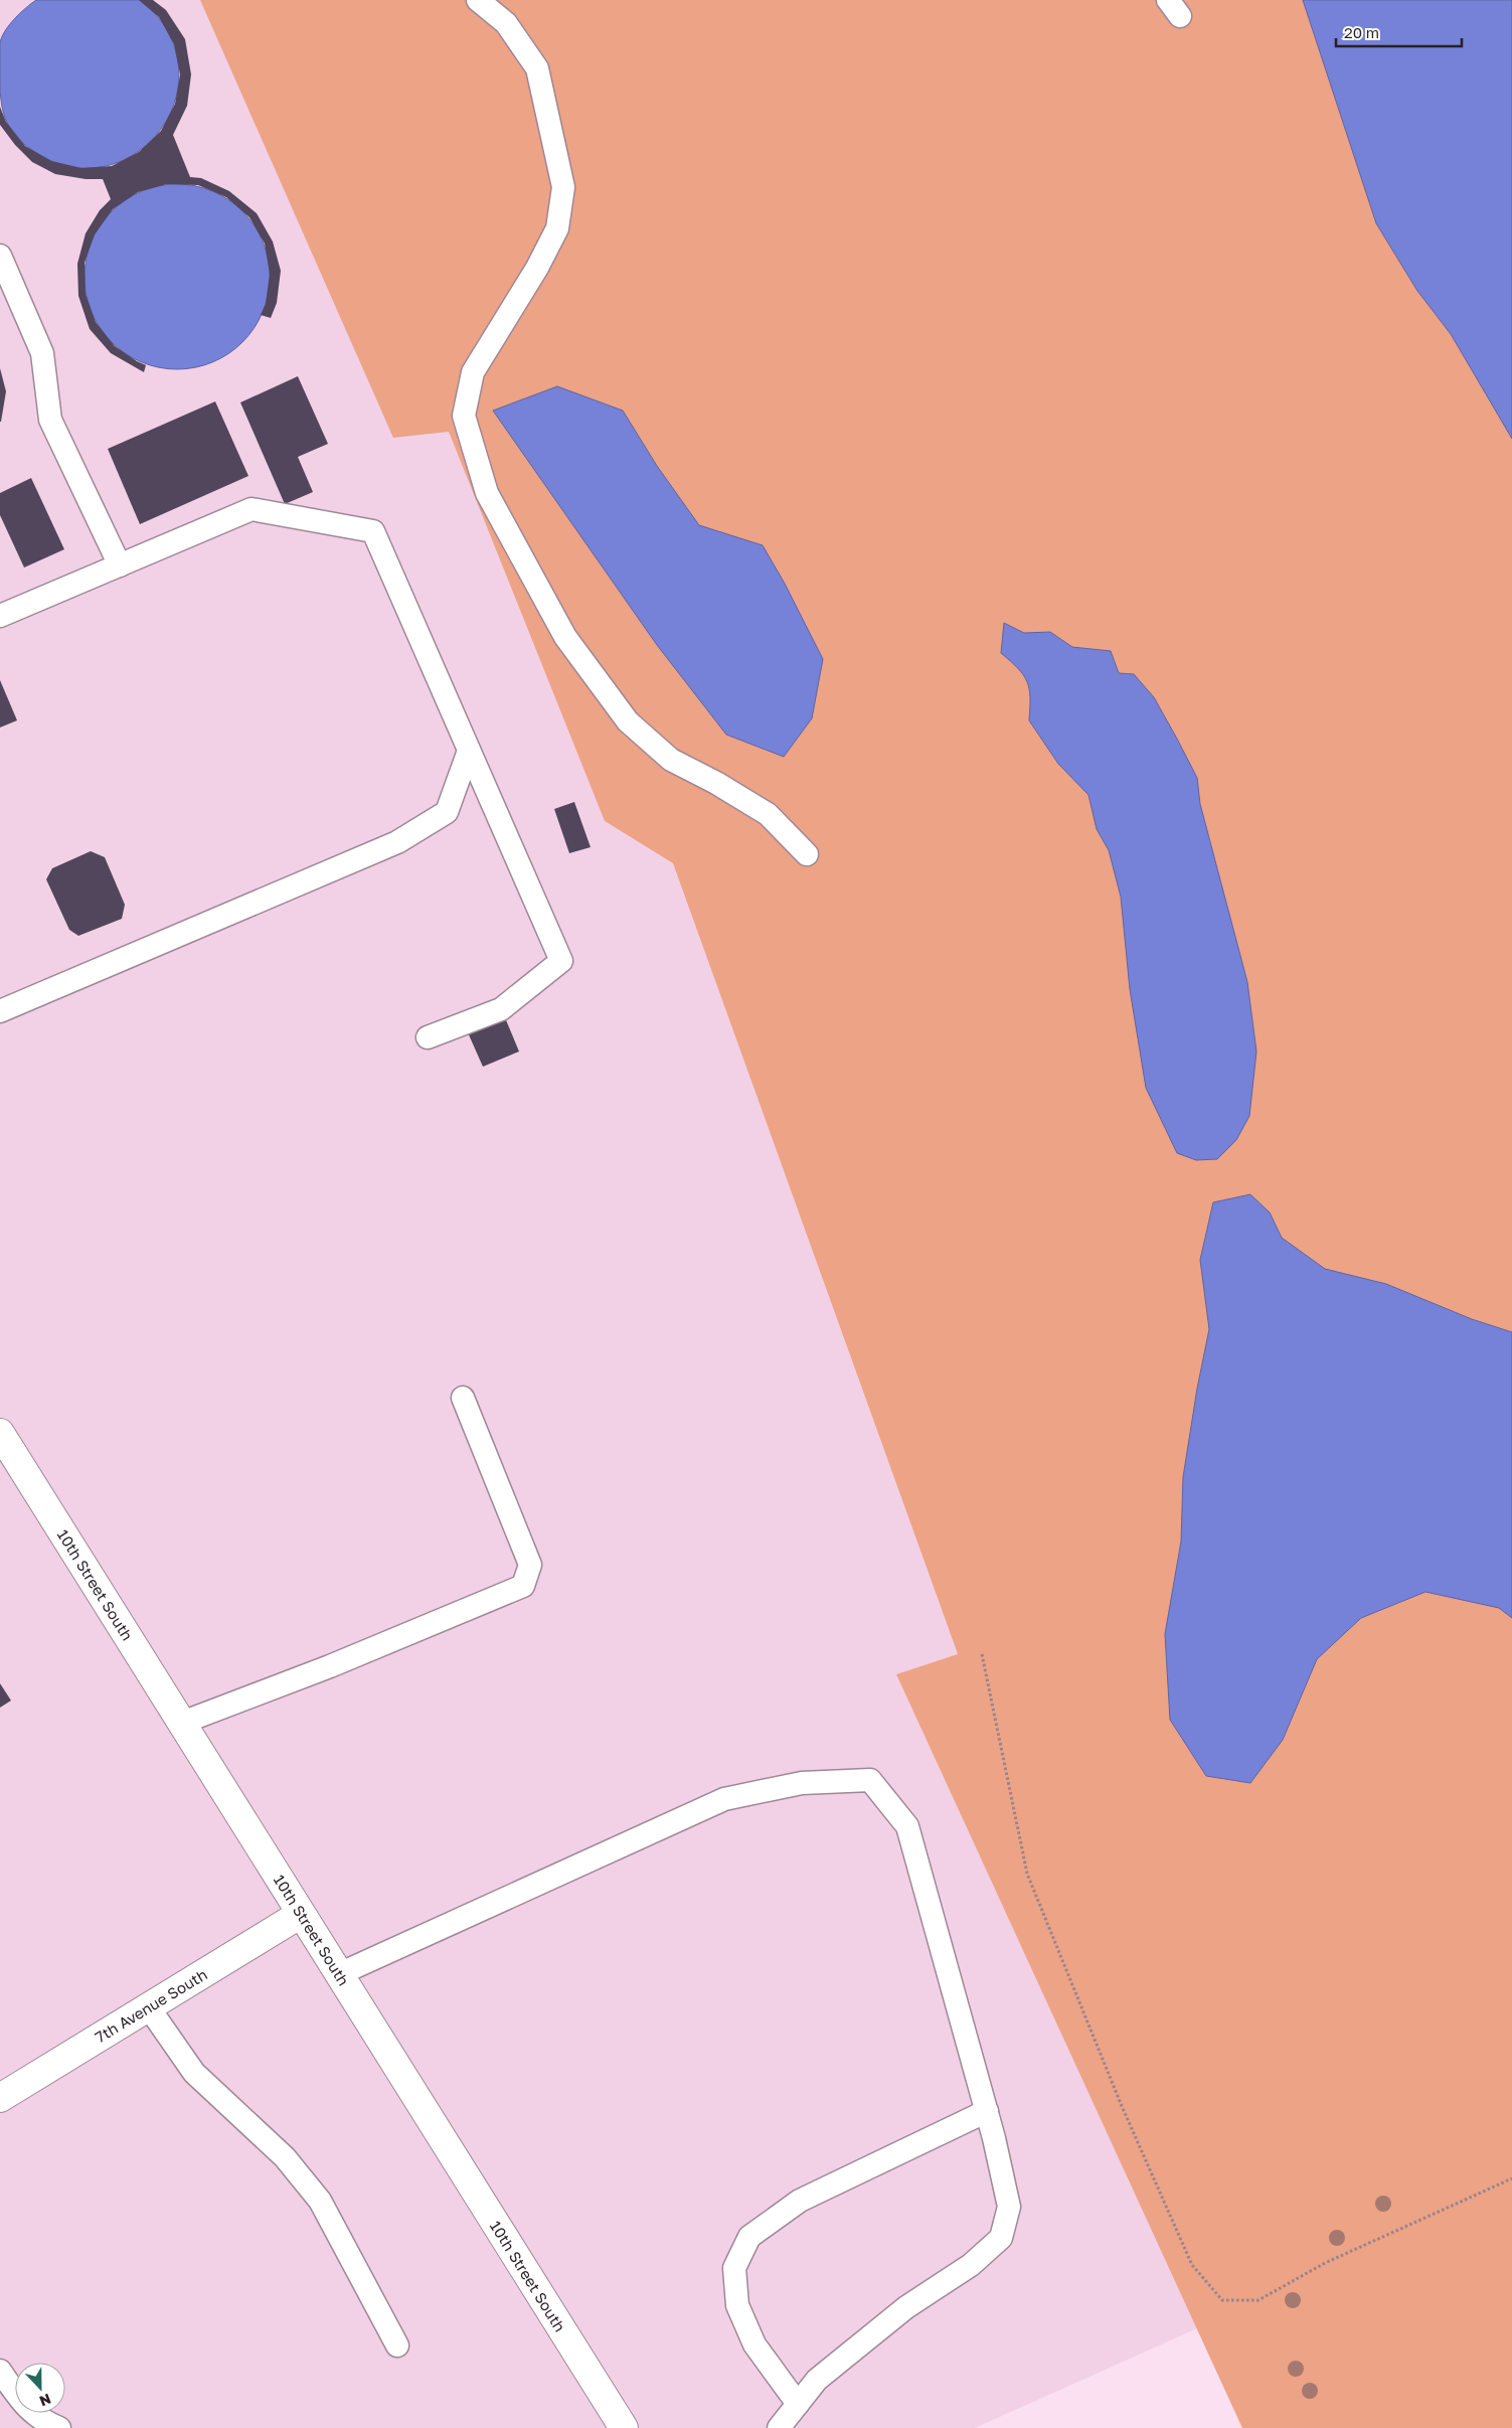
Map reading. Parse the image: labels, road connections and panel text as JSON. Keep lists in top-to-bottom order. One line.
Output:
{"streets":{"street":["10th Street South","7th Avenue South"]},"crossings":[["10th Street South","7th Avenue South"]],"scale_bar":"20 m","north":"bottom"}
